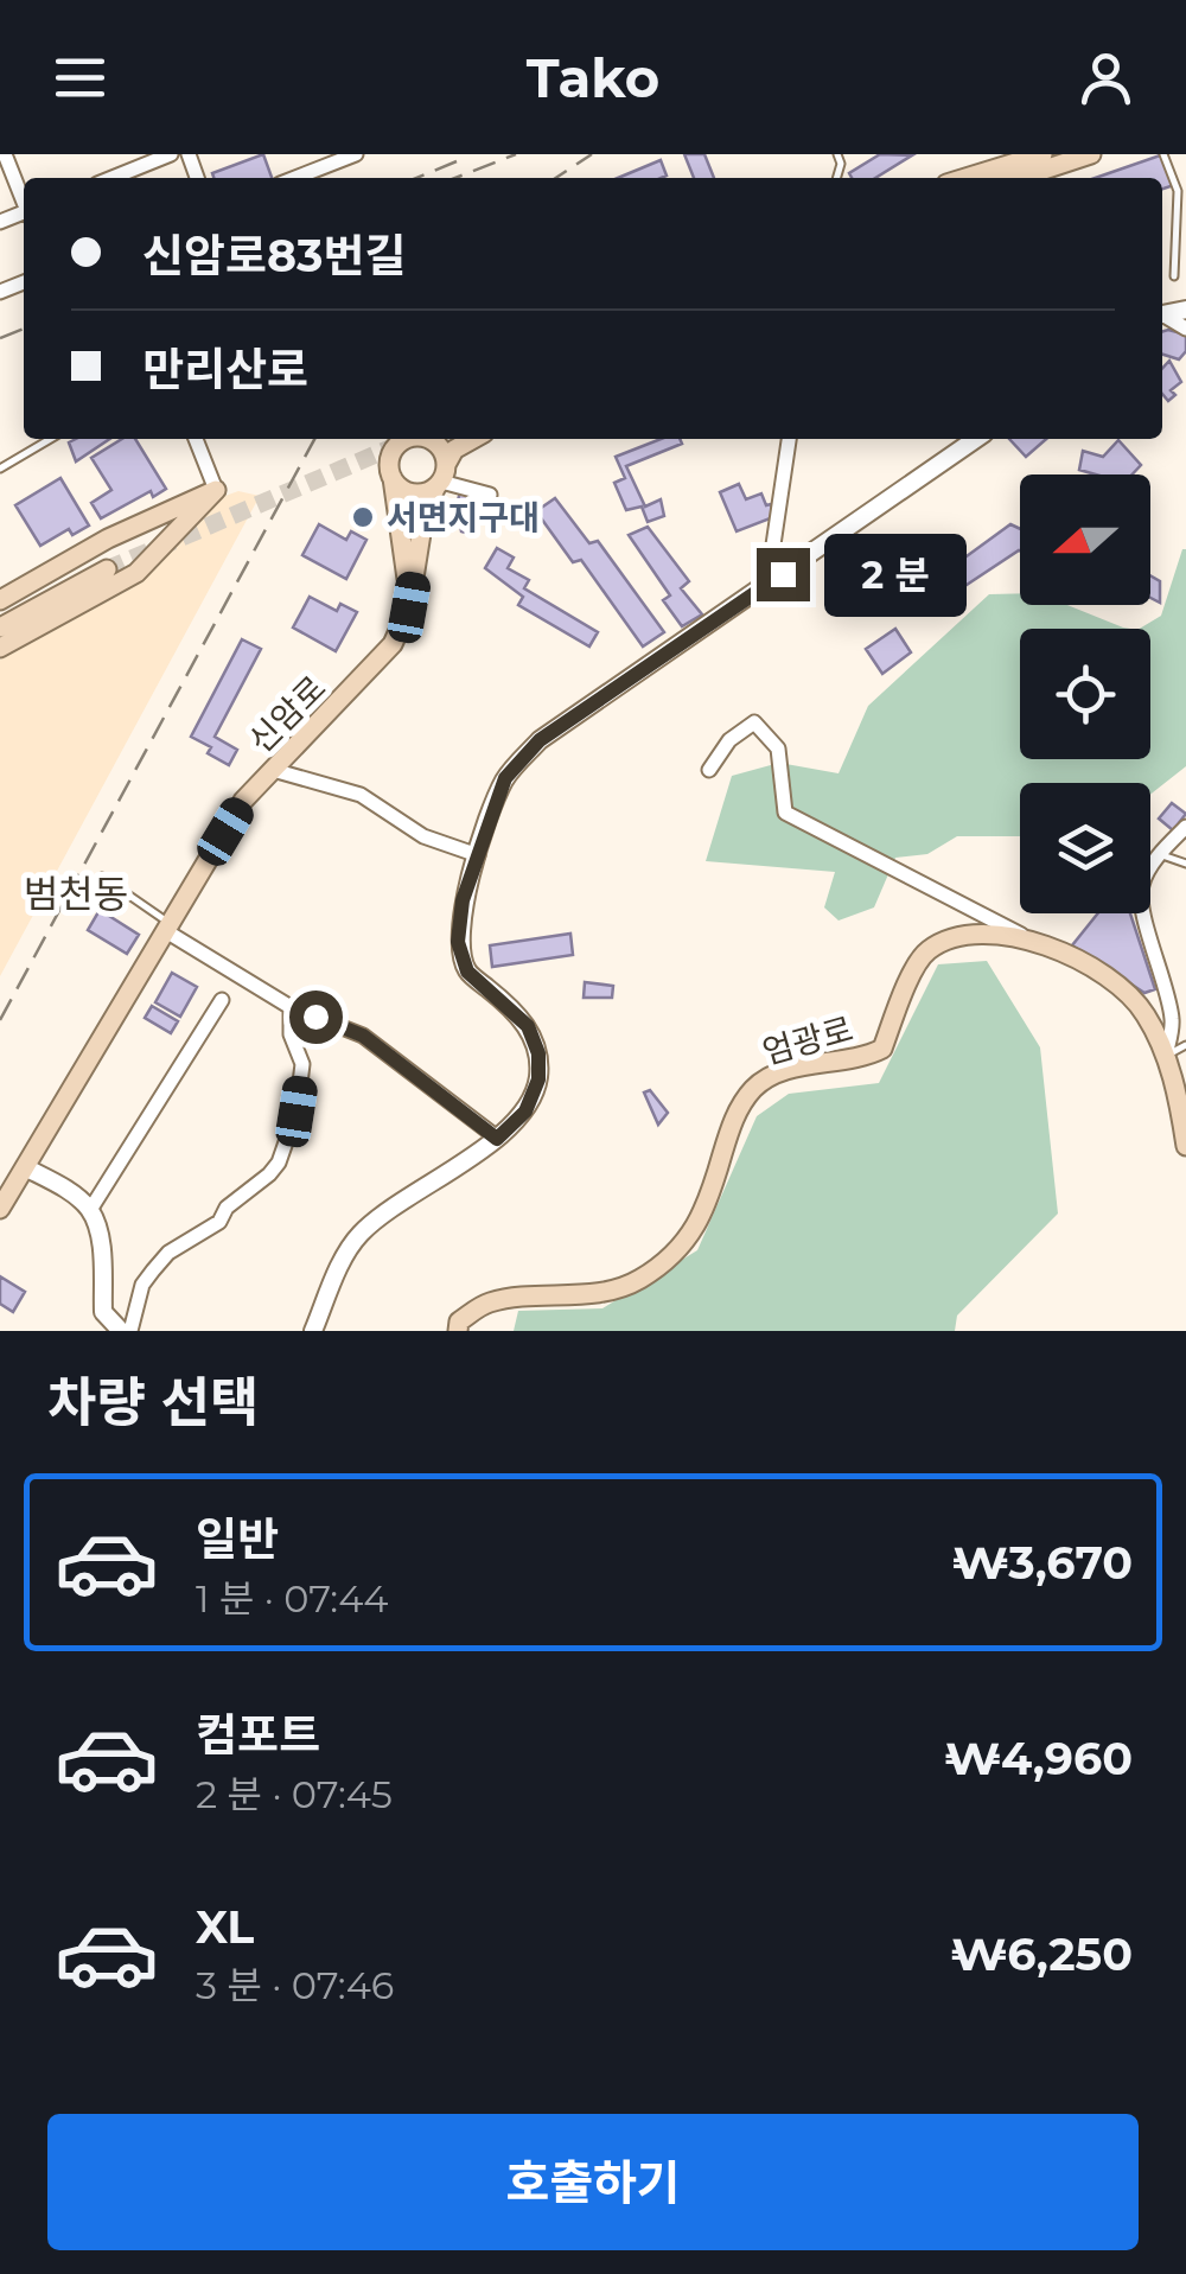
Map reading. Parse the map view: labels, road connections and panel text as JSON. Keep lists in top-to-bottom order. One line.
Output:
{"streets":{"main road":["신암로","엄광로"]},"districts":["범천동"],"places":["서면지구대"],"north":"left","page":{"header":"Tako","banner":["신암로83번길","만리산로"],"bubble":"2 분","heading":"차량 선택","list":[{"name":"일반","note":"1 분 · 07:44","value":"₩3,670"},{"name":"컴포트","note":"2 분 · 07:45","value":"₩4,960"},{"name":"XL","note":"3 분 · 07:46","value":"₩6,250"}],"buttons":"호출하기"}}
